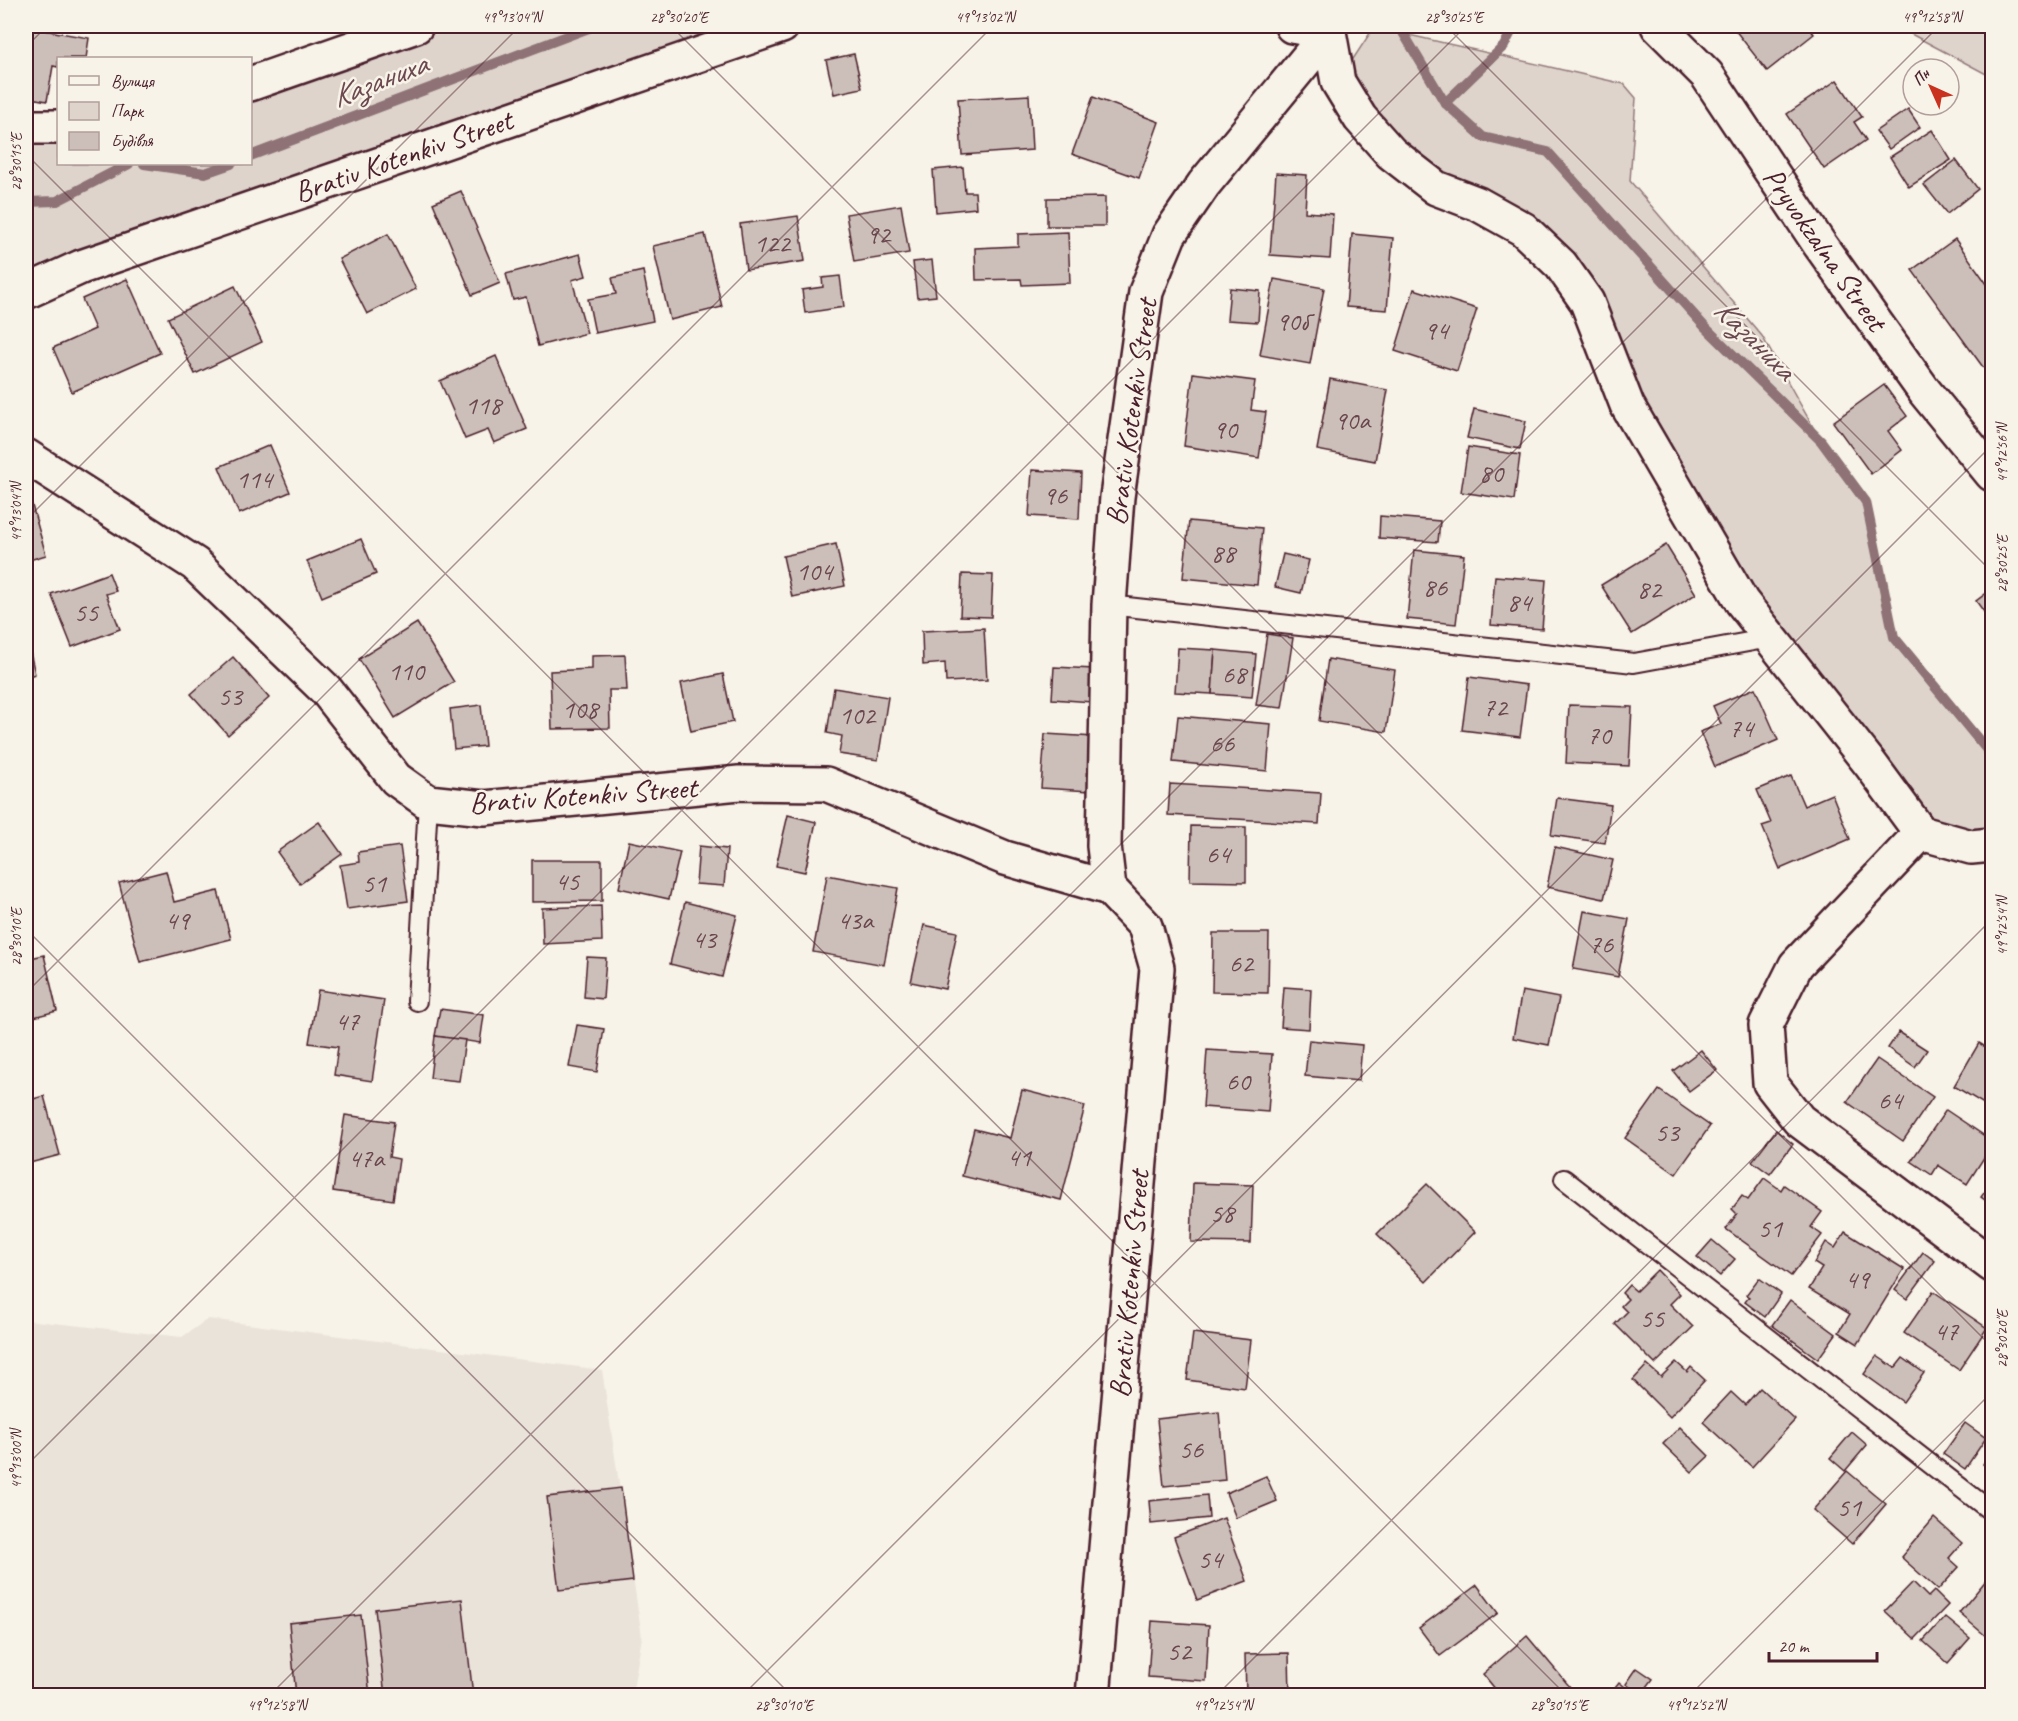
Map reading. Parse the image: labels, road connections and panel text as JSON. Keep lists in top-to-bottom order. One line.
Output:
{"streets":{"street":["Brativ Kotenkiv Street","Pryvokzalna Street"]},"water":["Казаниха"],"house_numbers":["92","122","90б","94","118","90а","90","80","114","96","88","104","86","82","84","55","110","68","53","72","108","102","74","70","66","64","45","51","49","43а","43","76","62","47","60","64","53","41","47а","58","51","49","55","47","56","51","54","52"],"legend":["Вулиця","Парк","Будівля"],"scale_bar":"20 m","north":"top left","coordinates":["49°13'04\"N","28°30'20\"E","49°13'02\"N","28°30'25\"E","49°12'58\"N","28°30'15\"E","49°12'56\"N","49°12'54\"N","28°30'10\"E","49°13'00\"N","49°12'52\"N"]}
